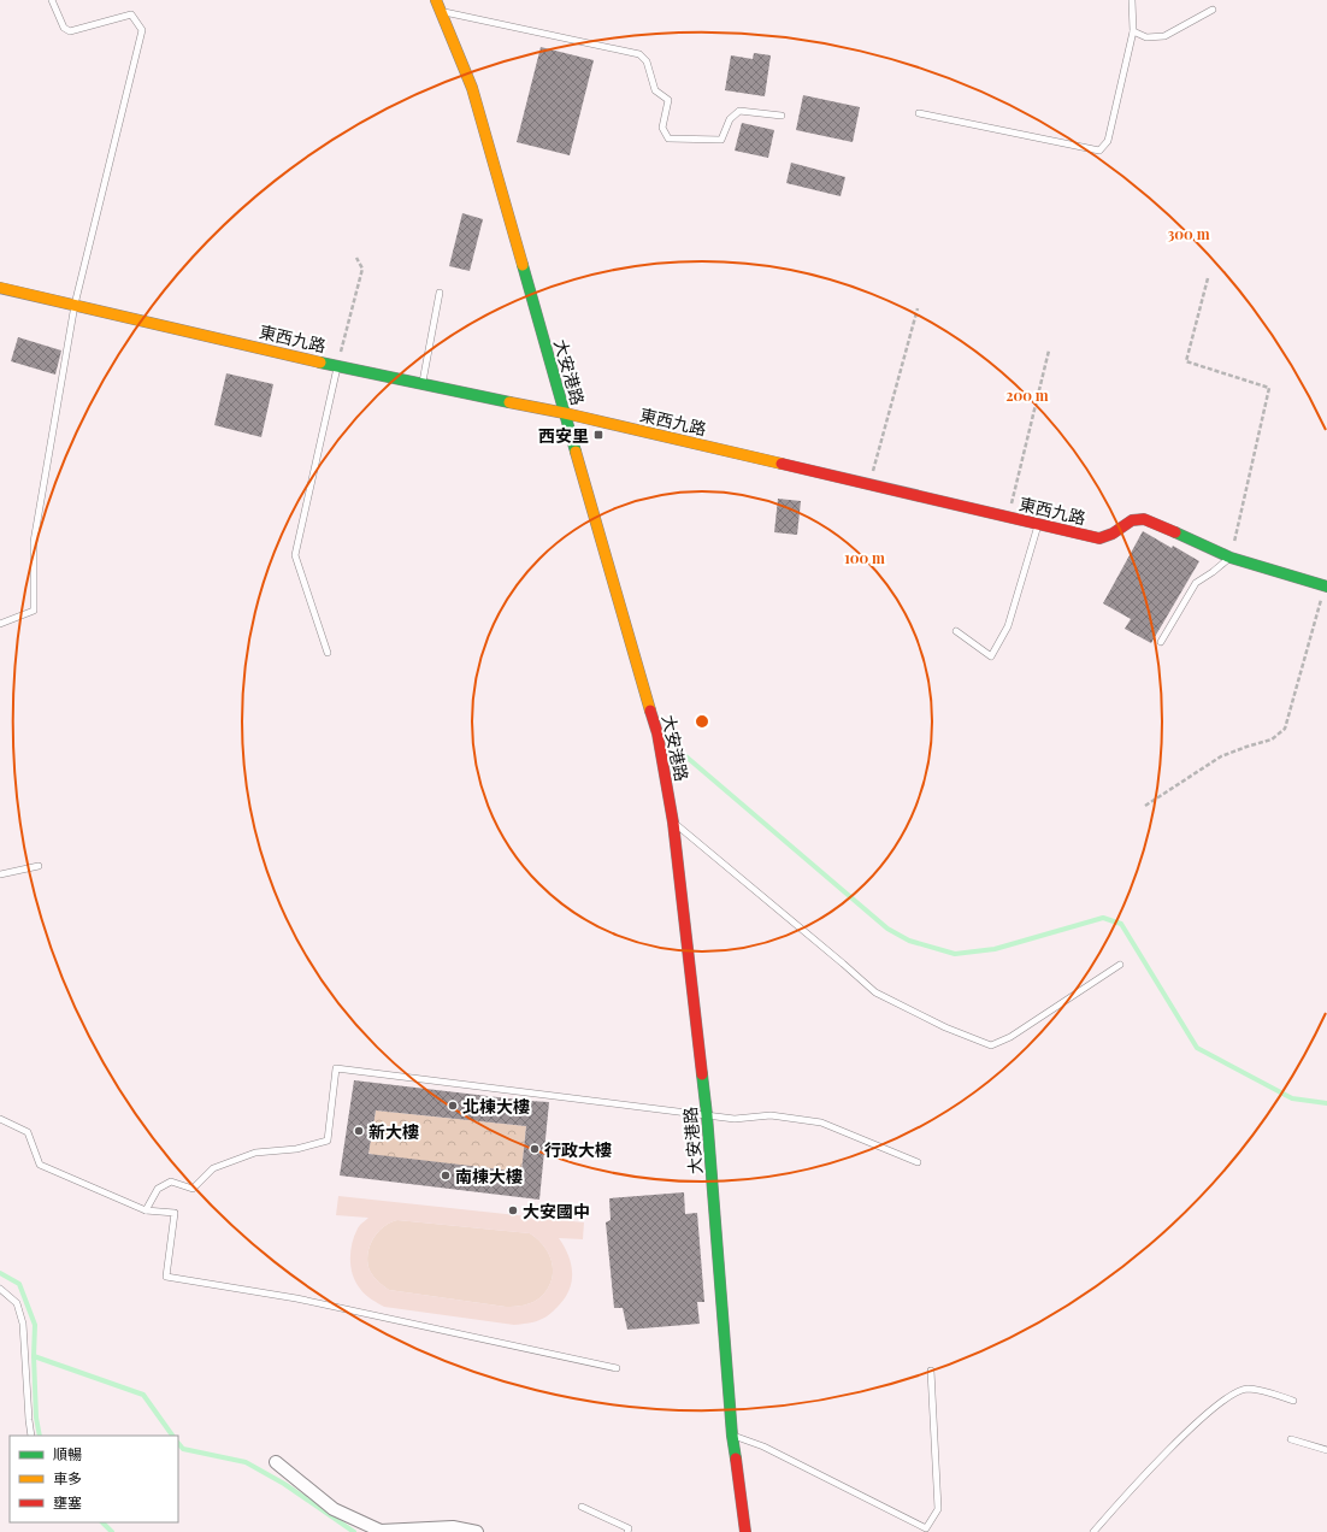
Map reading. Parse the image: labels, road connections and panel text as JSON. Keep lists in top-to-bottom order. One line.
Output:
{"streets":{"main road":["東西九路","大安港路"]},"crossings":[["東西九路","大安港路"]],"places":{"transit":["西安里"],"other":["北棟大樓","新大樓","行政大樓","南棟大樓","大安國中"]},"legend":["順暢","車多","壅塞"],"rings":["300 m","200 m","100 m"]}
